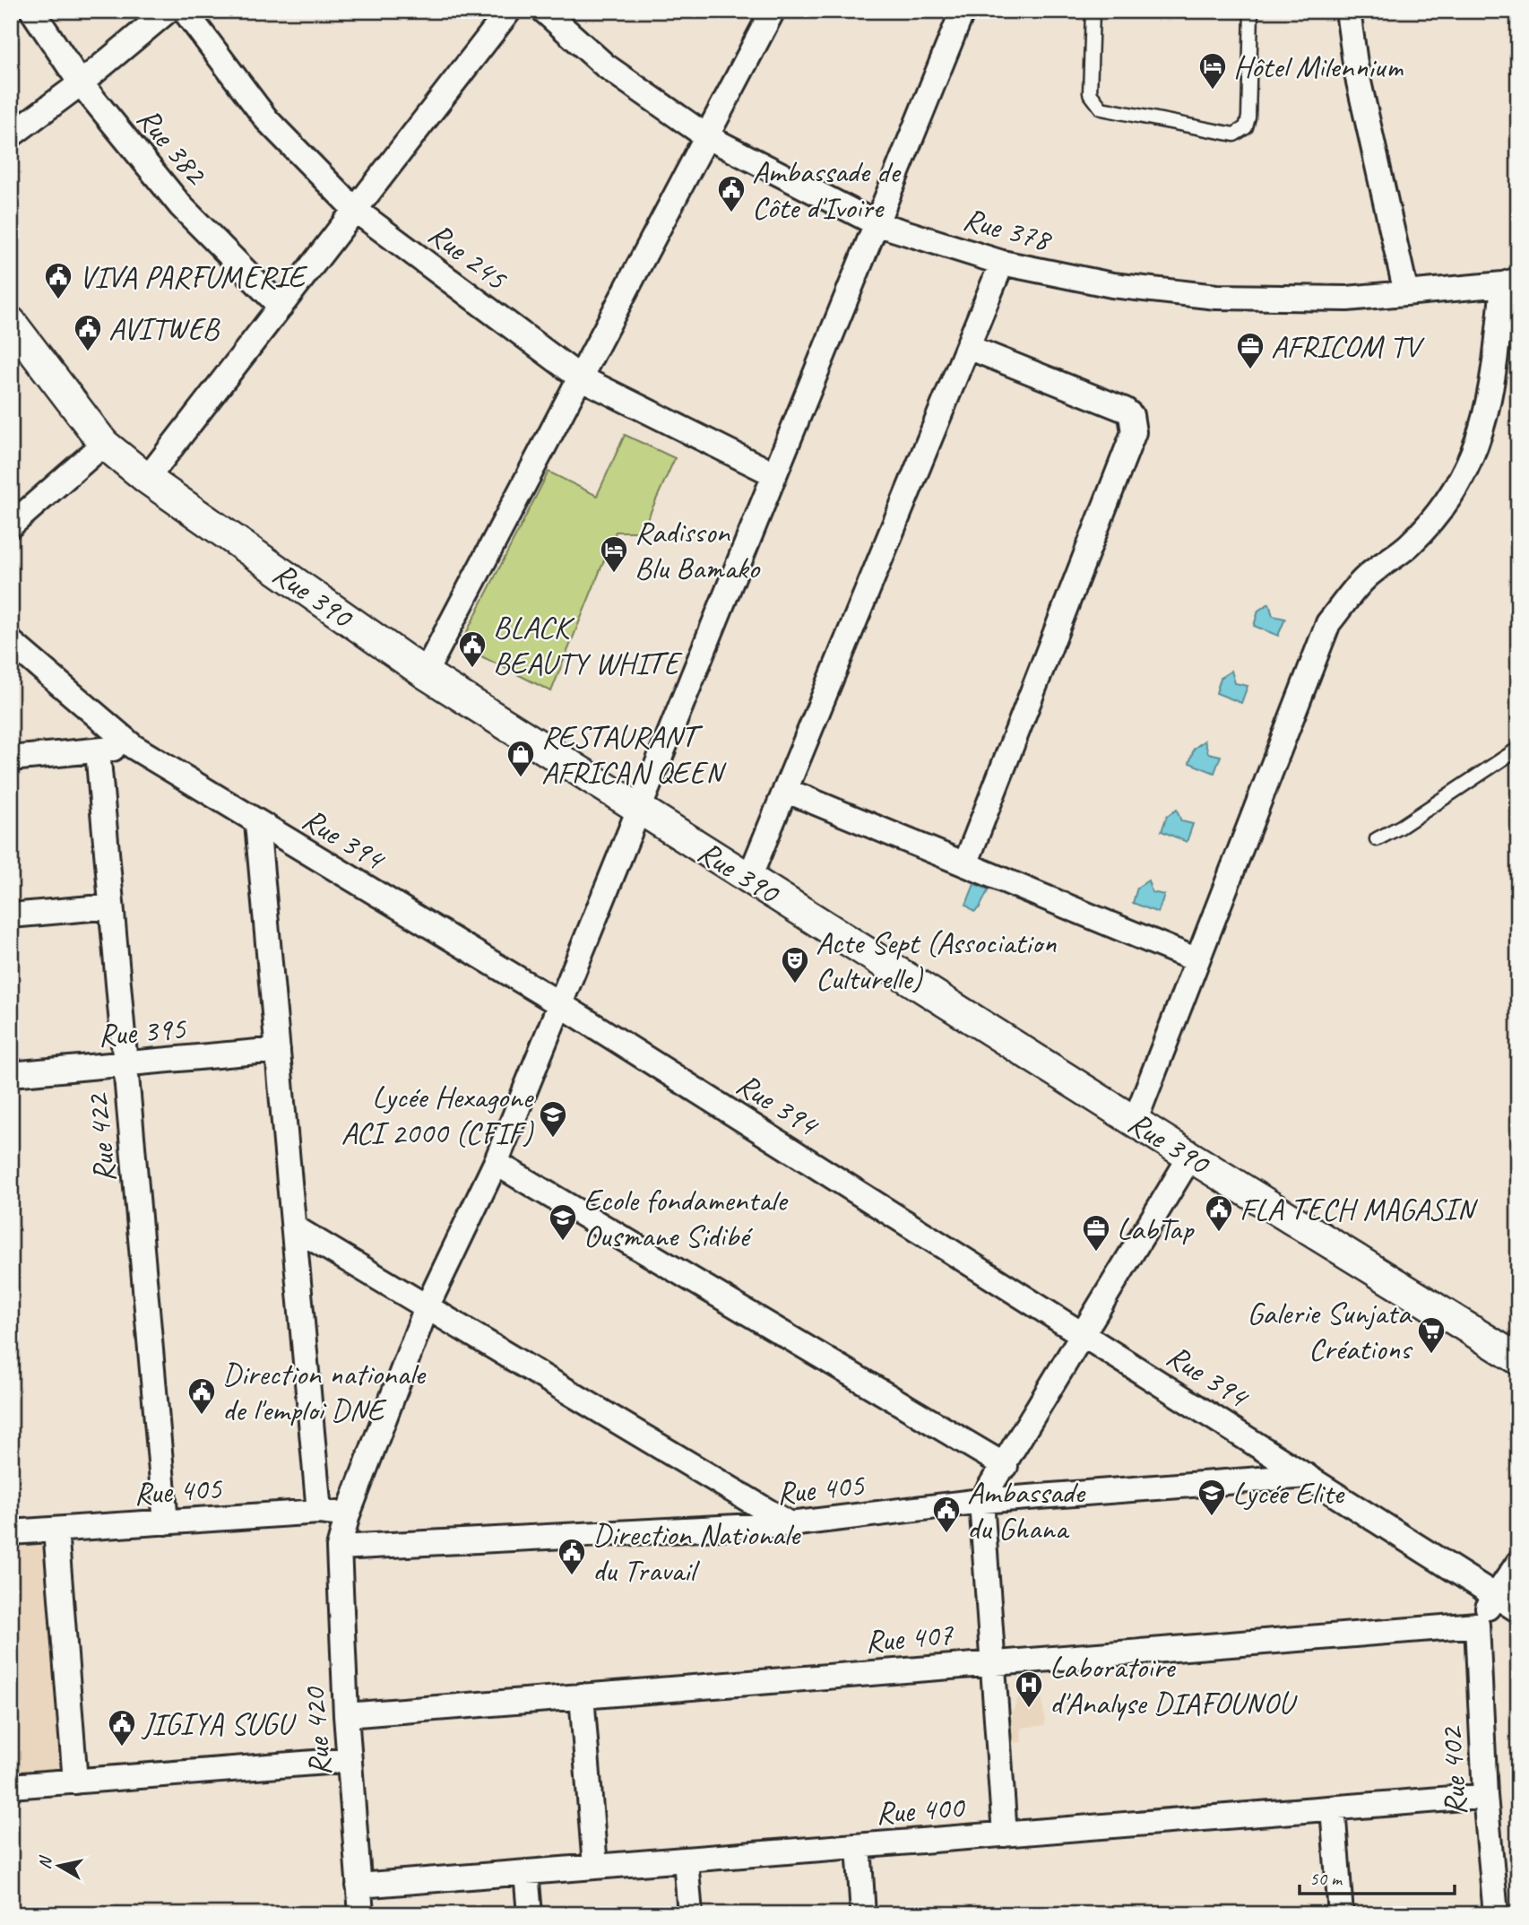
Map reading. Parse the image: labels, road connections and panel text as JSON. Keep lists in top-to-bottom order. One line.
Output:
{"streets":{"street":["Rue 382","Rue 378","Rue 245","Rue 390","Rue 394","Rue 395","Rue 422","Rue 405","Rue 407","Rue 420","Rue 402","Rue 400"]},"crossings":[["Rue 378","Rue 420"],["Rue 245","Rue 420"],["Rue 390","Rue 420"],["Rue 394","Rue 405"],["Rue 394","Rue 420"],["Rue 395","Rue 422"],["Rue 422","Rue 405"],["Rue 405","Rue 420"],["Rue 407","Rue 420"],["Rue 407","Rue 402"],["Rue 420","Rue 400"],["Rue 402","Rue 400"]],"places":{"hotel":["Hôtel Milennium","Radisson Blu Bamako"],"public building":["Ambassade de Côte d'Ivoire","VIVA PARFUMERIE","AVITWEB","BLACK BEAUTY WHITE","FLA TECH MAGASIN","Direction nationale de l'emploi DNE","Ambassade du Ghana","Direction Nationale du Travail","JIGIYA SUGU"],"office":["AFRICOM TV","LabTap"],"shop":["RESTAURANT AFRICAN QEEN"],"theatre":["Acte Sept (Association Culturelle)"],"school or university":["Lycée Hexagone ACI 2000 (CFIF)","Ecole fondamentale Ousmane Sidibé","Lycée Elite"],"supermarket":["Galerie Sunjata Créations"],"hospital":["Laboratoire d'Analyse DIAFOUNOU"]},"scale_bar":"50 m","north":"left"}
